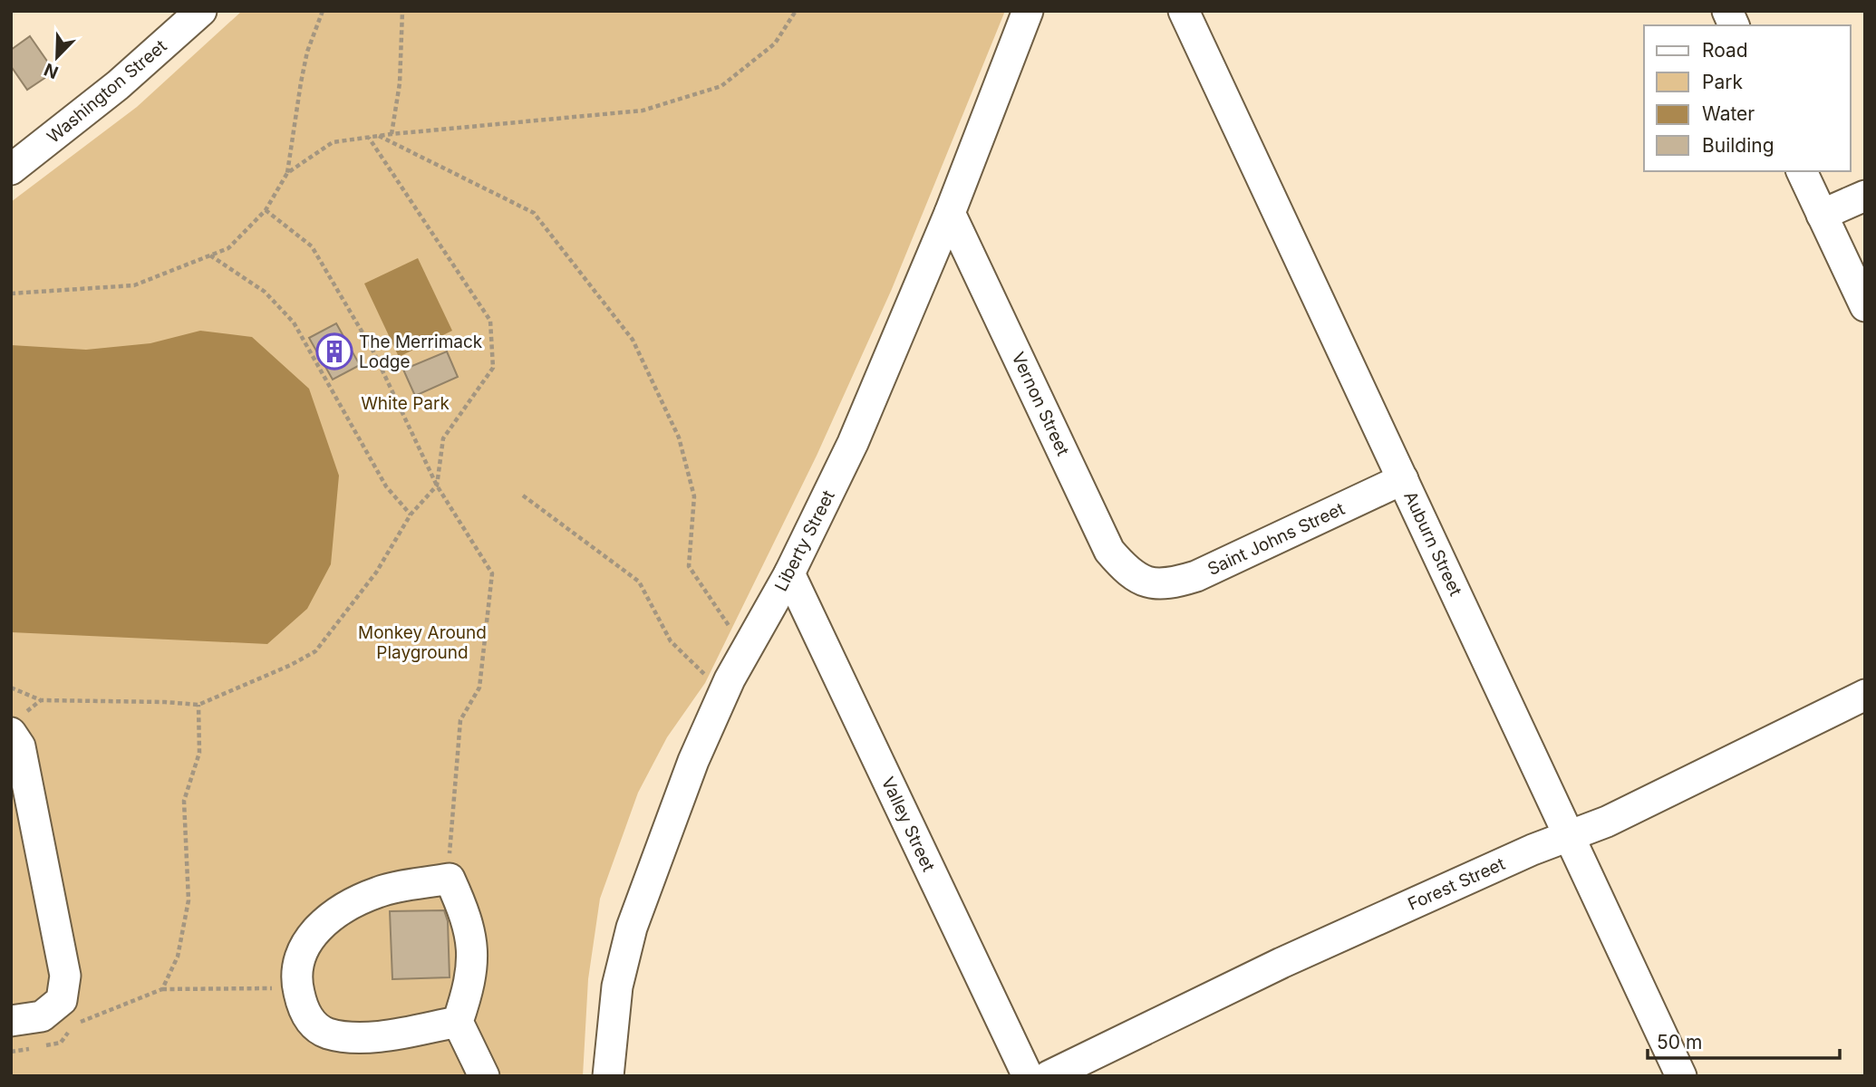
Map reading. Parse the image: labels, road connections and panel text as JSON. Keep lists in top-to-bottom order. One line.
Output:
{"streets":{"street":["Washington Street","Vernon Street","Saint Johns Street","Liberty Street","Auburn Street","Valley Street","Forest Street"]},"crossings":[["Vernon Street","Saint Johns Street"],["Vernon Street","Liberty Street"],["Saint Johns Street","Auburn Street"],["Liberty Street","Valley Street"],["Auburn Street","Forest Street"]],"parks":["White Park","Monkey Around Playground"],"places":{"building":["The Merrimack Lodge"]},"legend":["Road","Park","Water","Building"],"scale_bar":"50 m","north":"bottom left"}
